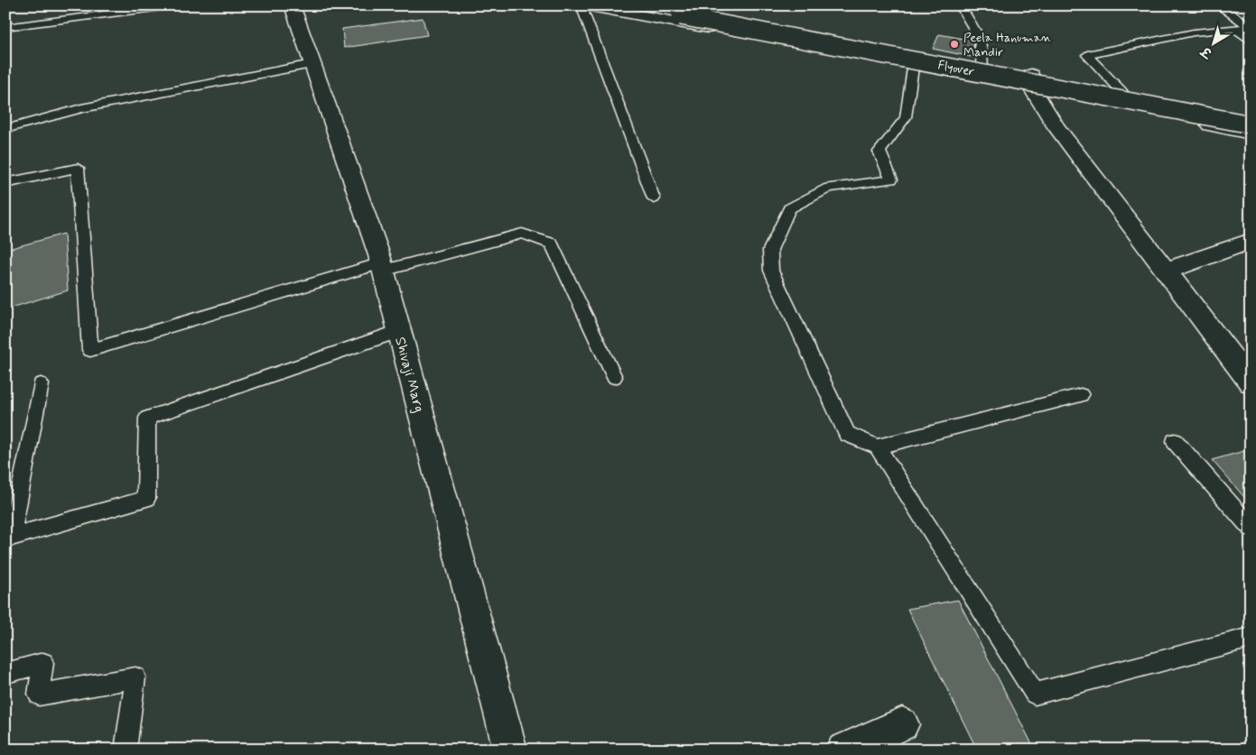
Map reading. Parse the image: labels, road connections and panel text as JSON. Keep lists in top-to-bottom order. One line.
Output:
{"streets":{"main road":["Flyover","Shivaji Marg"]},"places":["Peela Hanuman Mandir"],"north":"bottom left"}
